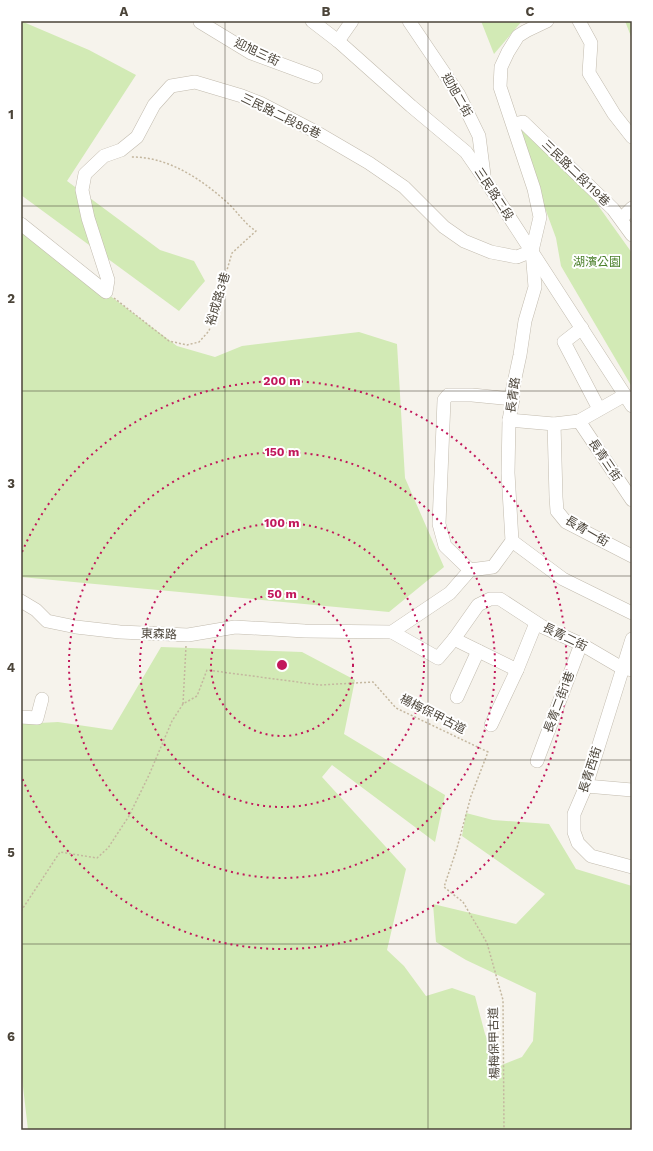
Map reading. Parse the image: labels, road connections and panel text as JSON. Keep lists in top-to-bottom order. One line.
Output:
{"streets":{"street":["迎旭三街","迎旭二街","三民路二段86巷","三民路二段119巷","三民路二段","長青路","長青三街","長青一街","東森路","長青二街","長青二街1巷","長青西街"],"path":["裕成路3巷","楊梅保甲古道"]},"crossings":[["迎旭二街","三民路二段"],["三民路二段86巷","三民路二段"],["三民路二段86巷","裕成路3巷"],["三民路二段86巷","長青路"],["三民路二段","長青路"],["長青二街","長青二街1巷"],["長青二街","長青西街"]],"parks":["湖濱公園"],"grid":{"columns":["A","B","C"],"rows":["1","2","3","4","5","6"]},"rings":["200 m","150 m","100 m","50 m"]}
